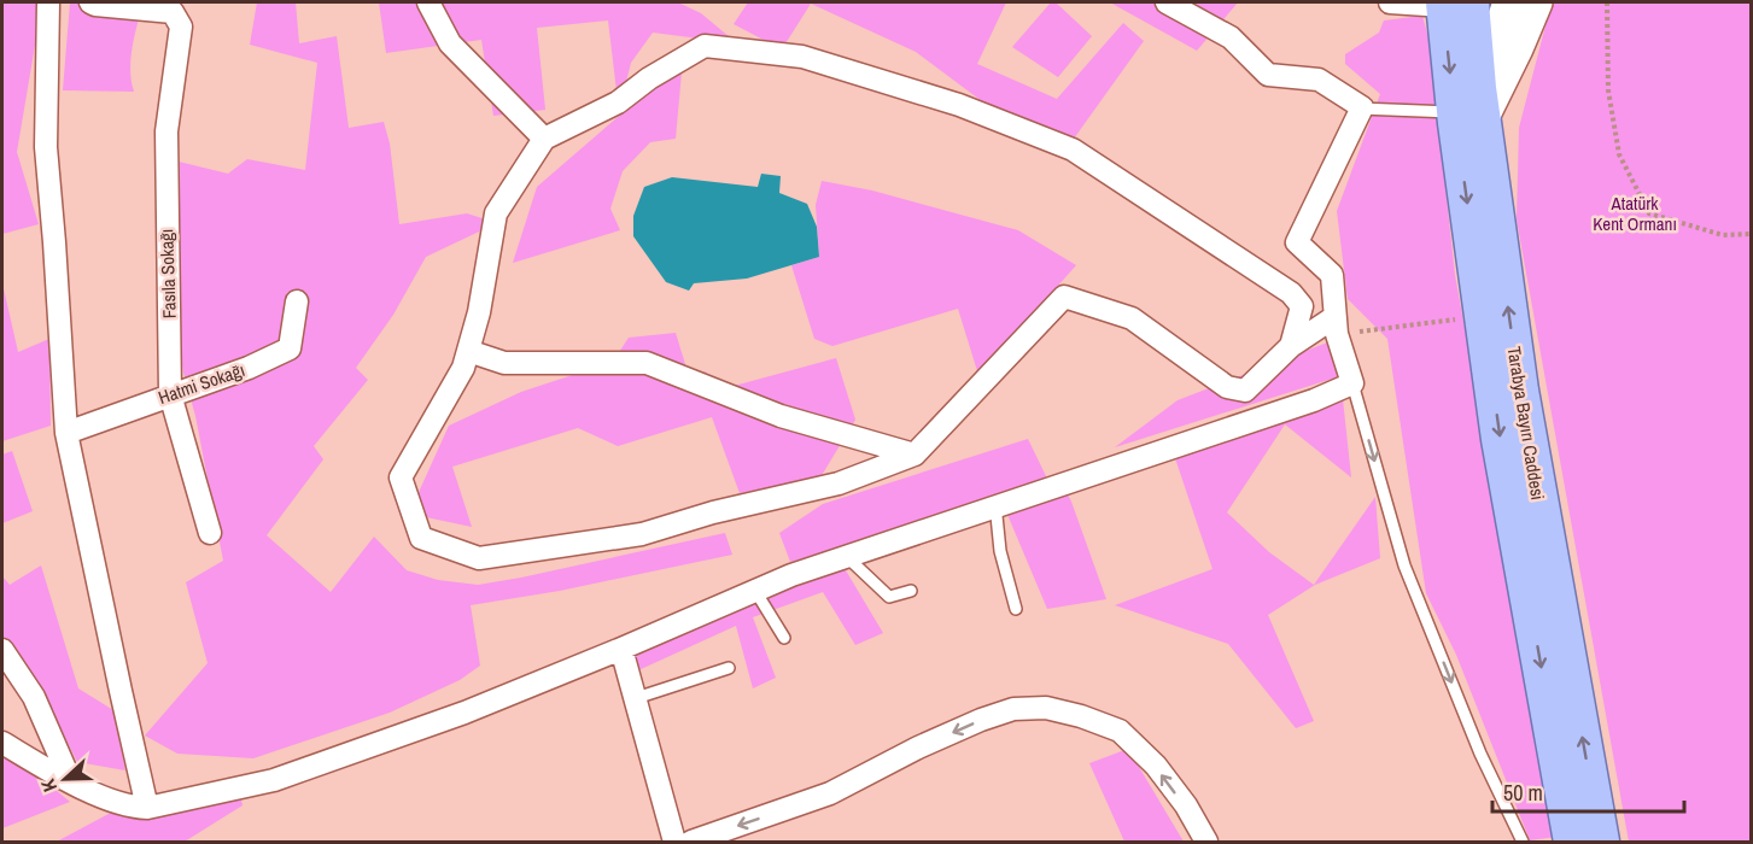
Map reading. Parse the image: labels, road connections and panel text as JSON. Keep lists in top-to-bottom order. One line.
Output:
{"streets":{"main road":["Tarabya Bayırı Caddesi"],"street":["Fasıla Sokağı","Hatmi Sokağı"]},"crossings":[["Fasıla Sokağı","Hatmi Sokağı"]],"parks":["Atatürk Kent Ormanı"],"scale_bar":"50 m","north":"left"}
